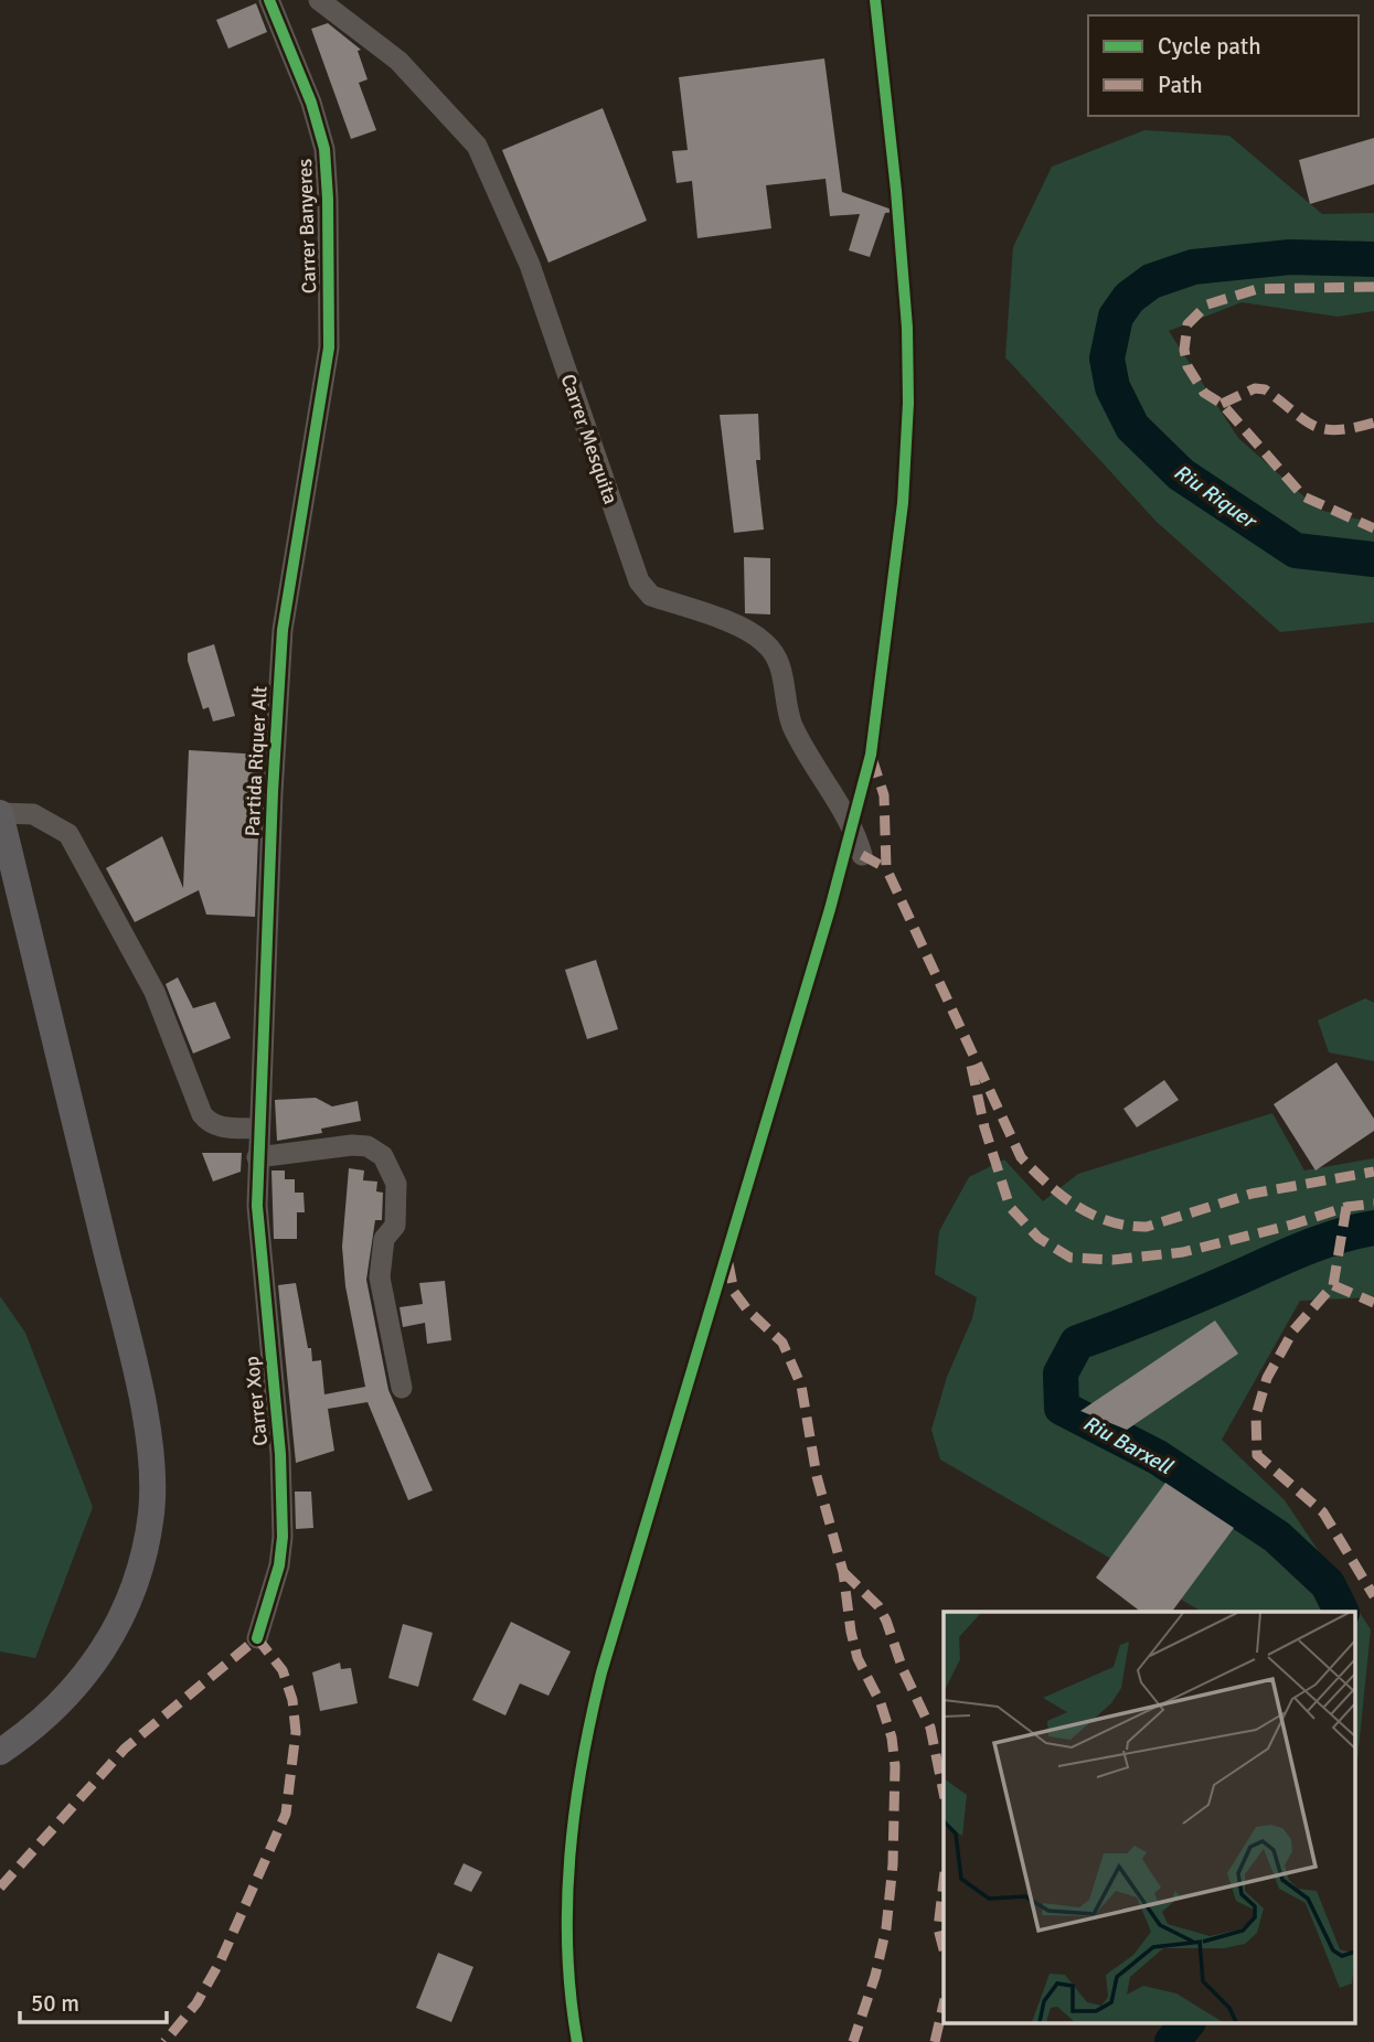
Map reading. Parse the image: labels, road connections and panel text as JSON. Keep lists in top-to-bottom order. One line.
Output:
{"streets":{"street":["Carrer Banyeres","Carrer Mesquita","Partida Riquer Alt","Carrer Xop"]},"crossings":[["Carrer Banyeres","Partida Riquer Alt"],["Partida Riquer Alt","Carrer Xop"]],"water":["Riu Riquer","Riu Barxell"],"legend":["Cycle path","Path"],"scale_bar":"50 m"}
